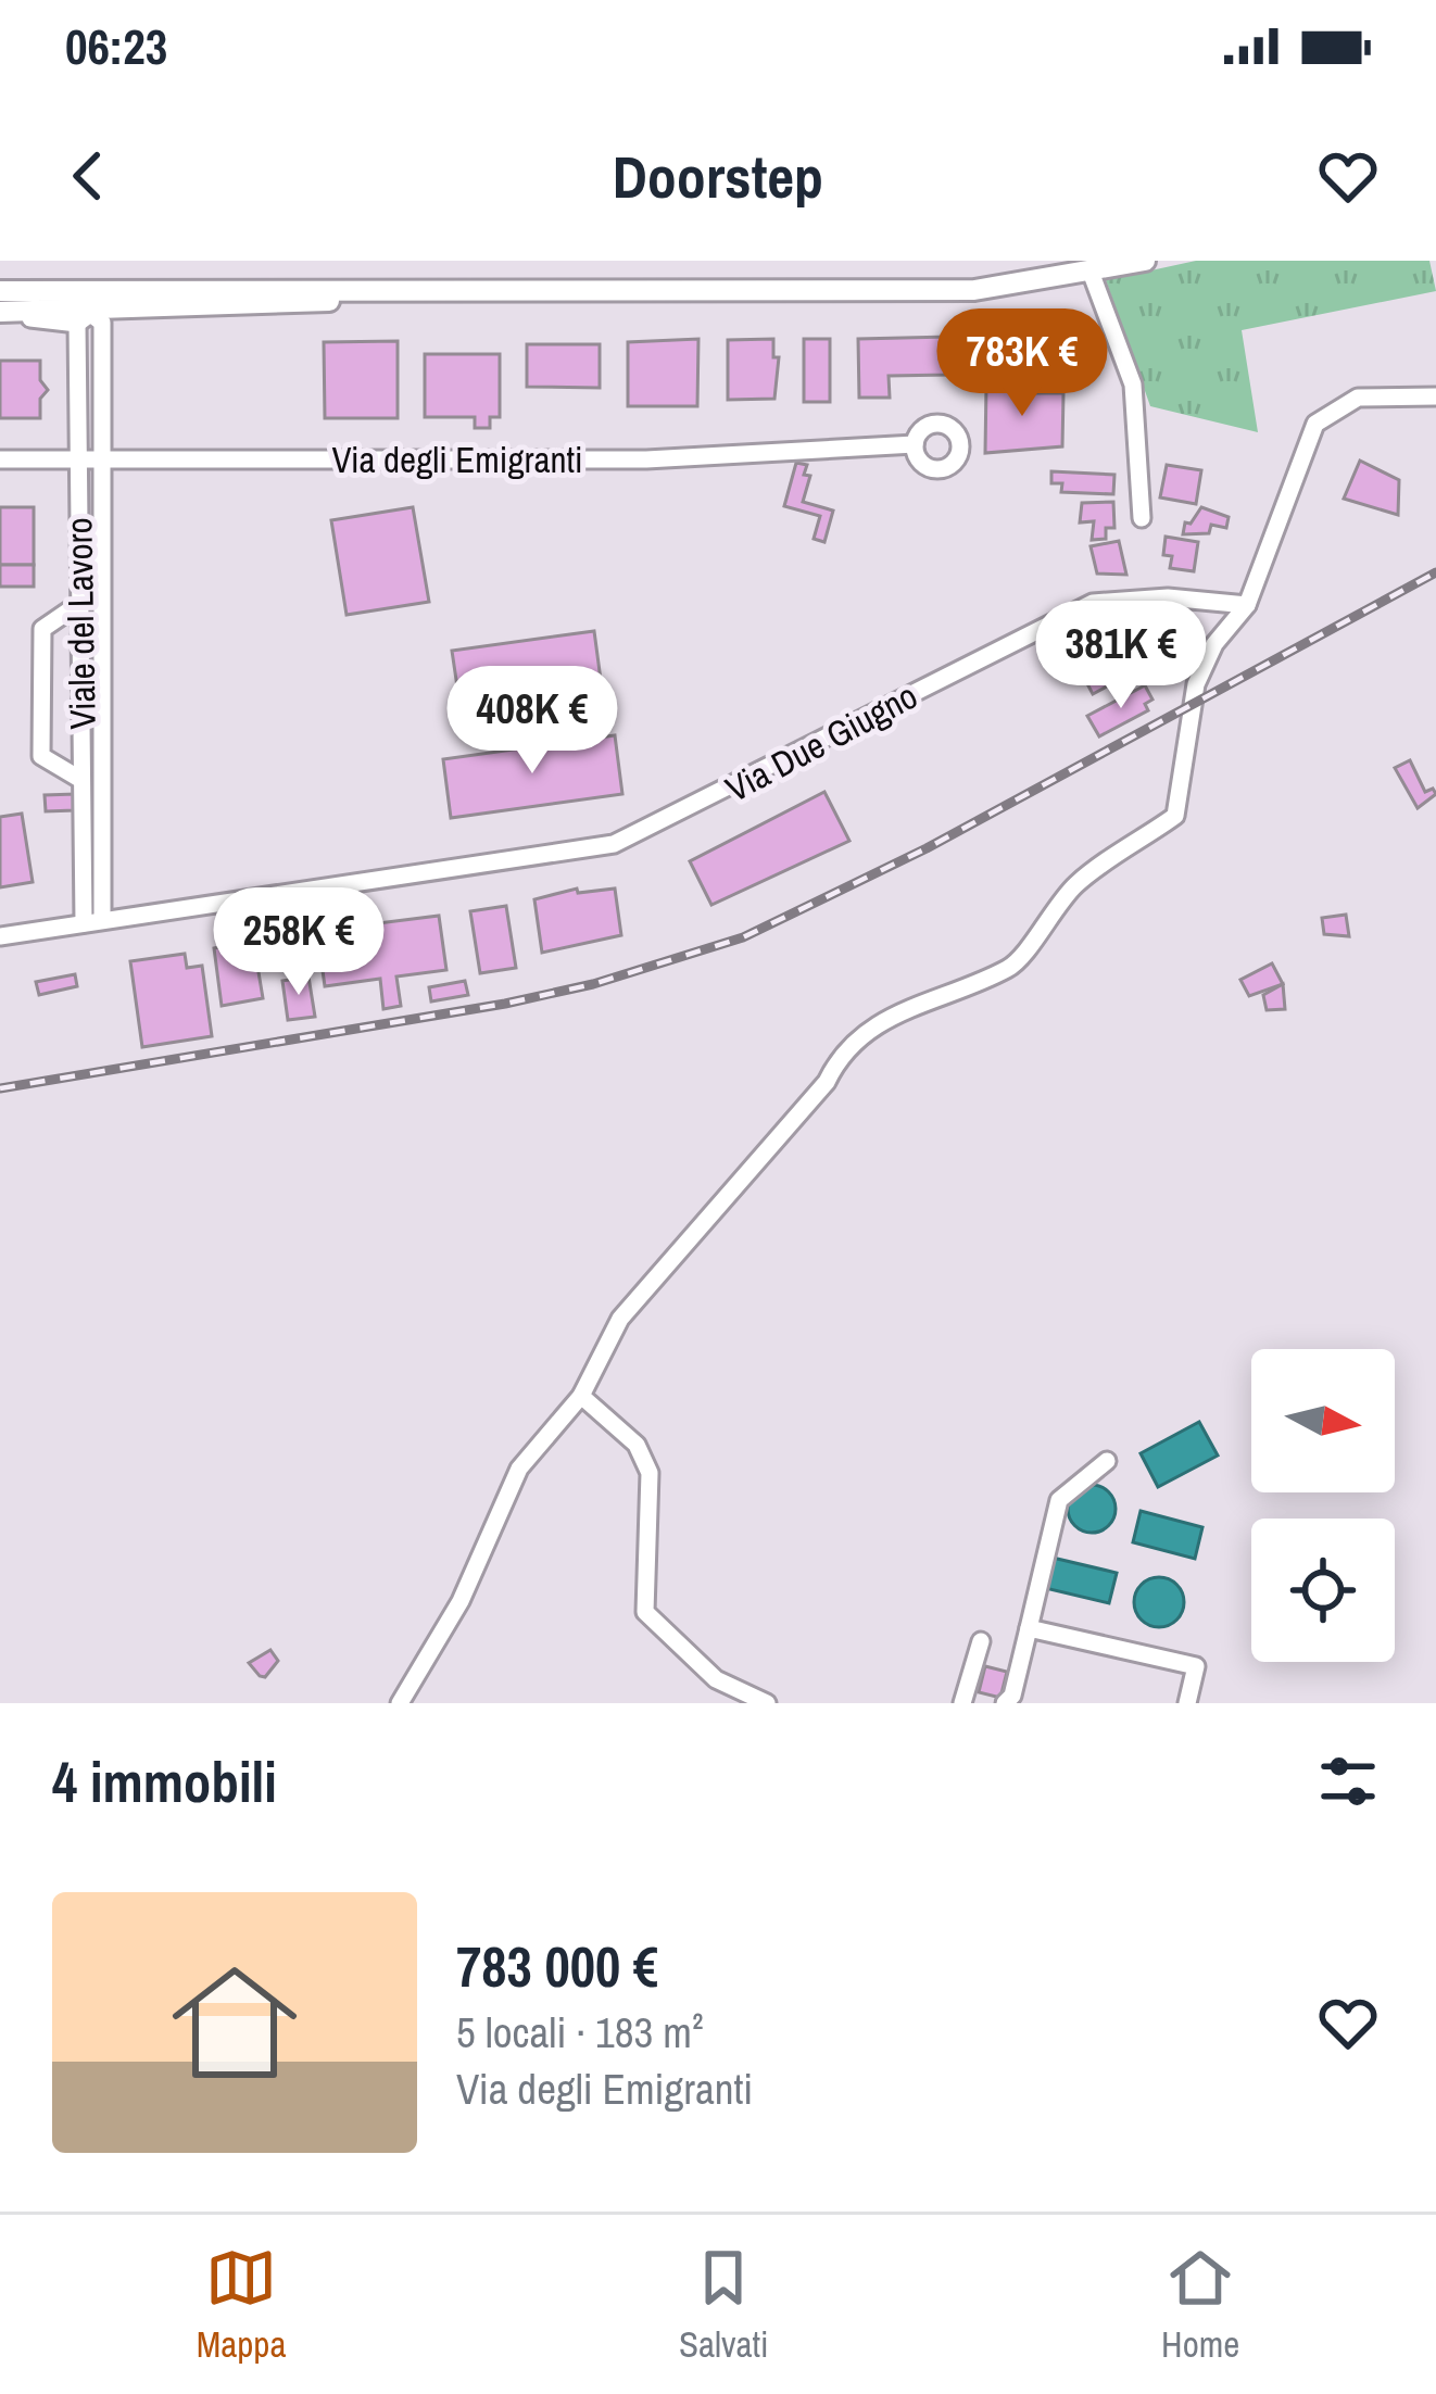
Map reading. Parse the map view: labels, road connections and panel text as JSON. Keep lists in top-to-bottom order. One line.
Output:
{"streets":{"street":["Via degli Emigranti","Viale del Lavoro","Via Due Giugno"]},"crossings":[["Via degli Emigranti","Viale del Lavoro"],["Viale del Lavoro","Via Due Giugno"]],"north":"right","page":{"status":"06:23","header":"Doorstep","price":["783K €","381K €","408K €","258K €"],"heading":"4 immobili","list":[{"name":"783 000 €","note":"5 locali · 183 m² · Via degli Emigranti"}],"tabs":["Mappa","Salvati","Home"]}}
